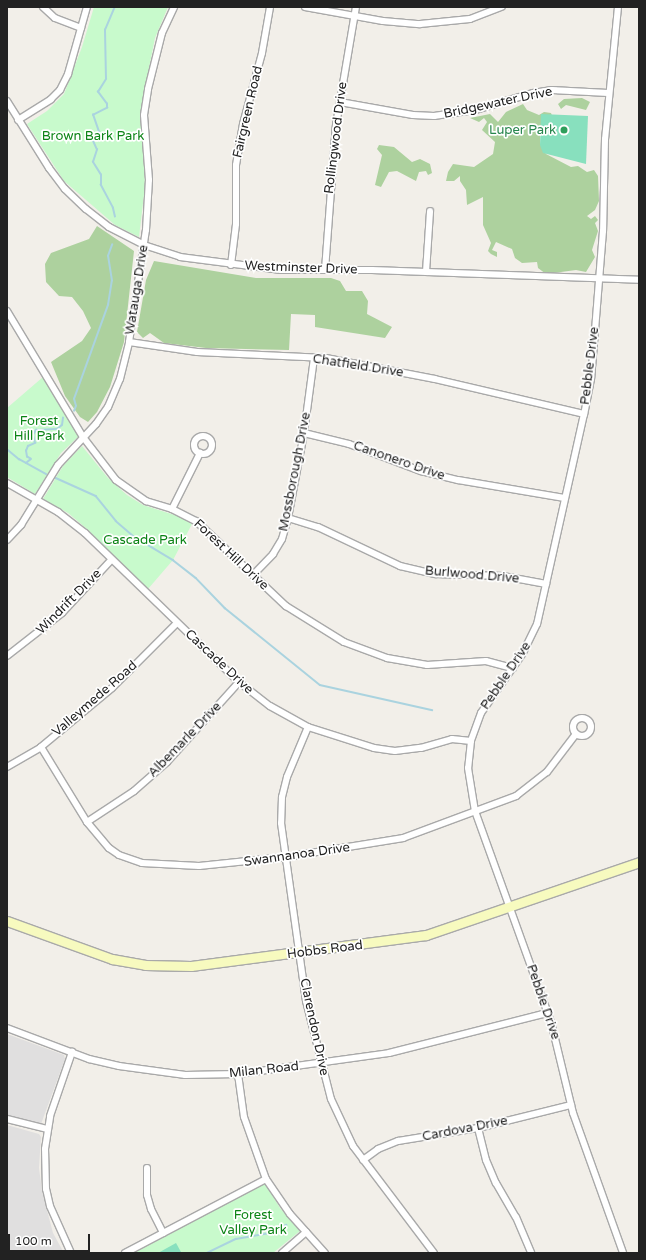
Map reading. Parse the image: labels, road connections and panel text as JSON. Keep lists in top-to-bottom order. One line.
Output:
{"streets":{"street":["Bridgewater Drive","Fairgreen Road","Rollingwood Drive","Westminster Drive","Watauga Drive","Chatfield Drive","Pebble Drive","Canonero Drive","Mossborough Drive","Forest Hill Drive","Burlwood Drive","Windrift Drive","Cascade Drive","Valleymede Road","Albemarle Drive","Swannanoa Drive","Hobbs Road","Clarendon Drive","Milan Road","Cardova Drive"]},"crossings":[["Bridgewater Drive","Rollingwood Drive"],["Bridgewater Drive","Pebble Drive"],["Fairgreen Road","Westminster Drive"],["Rollingwood Drive","Westminster Drive"],["Westminster Drive","Watauga Drive"],["Westminster Drive","Pebble Drive"],["Watauga Drive","Chatfield Drive"],["Watauga Drive","Forest Hill Drive"],["Watauga Drive","Cascade Drive"],["Chatfield Drive","Pebble Drive"],["Chatfield Drive","Mossborough Drive"],["Pebble Drive","Canonero Drive"],["Pebble Drive","Forest Hill Drive"],["Pebble Drive","Burlwood Drive"],["Pebble Drive","Cascade Drive"],["Pebble Drive","Swannanoa Drive"],["Pebble Drive","Hobbs Road"],["Pebble Drive","Milan Road"],["Pebble Drive","Cardova Drive"],["Canonero Drive","Mossborough Drive"],["Mossborough Drive","Forest Hill Drive"],["Mossborough Drive","Burlwood Drive"],["Windrift Drive","Cascade Drive"],["Cascade Drive","Valleymede Road"],["Cascade Drive","Albemarle Drive"],["Cascade Drive","Clarendon Drive"],["Valleymede Road","Swannanoa Drive"],["Albemarle Drive","Swannanoa Drive"],["Swannanoa Drive","Clarendon Drive"],["Hobbs Road","Clarendon Drive"],["Clarendon Drive","Milan Road"],["Clarendon Drive","Cardova Drive"]],"parks":["Brown Bark Park","Forest Hill Park","Cascade Park","Forest Valley Park"],"places":["Luper Park"],"scale_bar":"100 m"}
